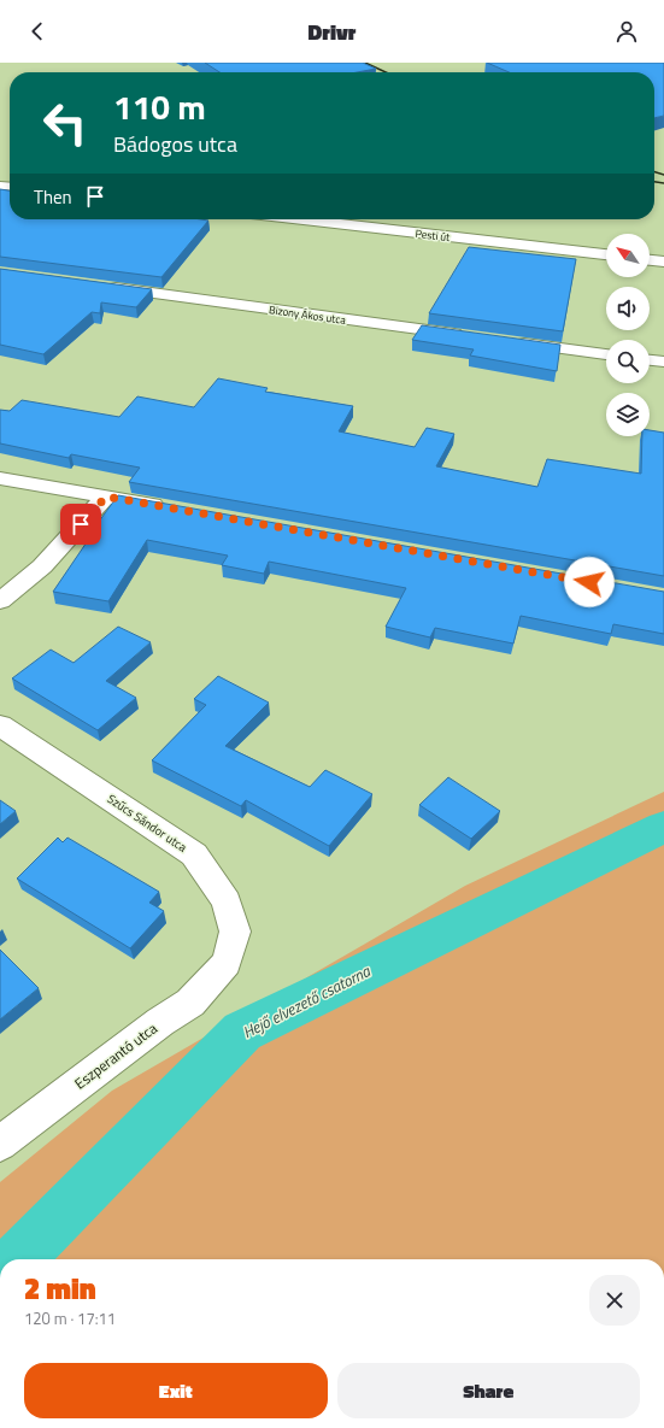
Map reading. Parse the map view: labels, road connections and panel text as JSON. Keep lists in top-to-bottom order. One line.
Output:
{"streets":{"street":["Pesti út","Bizony Ákos utca","Szűcs Sándor utca","Eszperantó utca"]},"crossings":[["Szűcs Sándor utca","Eszperantó utca"]],"water":["Hejő elvezető csatorna"],"north":"top left","page":{"header":"Drivr","turn":["110 m","Bádogos utca"],"then":"Then","heading":["2 min","120 m · 17:11"],"buttons":["Exit","Share"]}}
